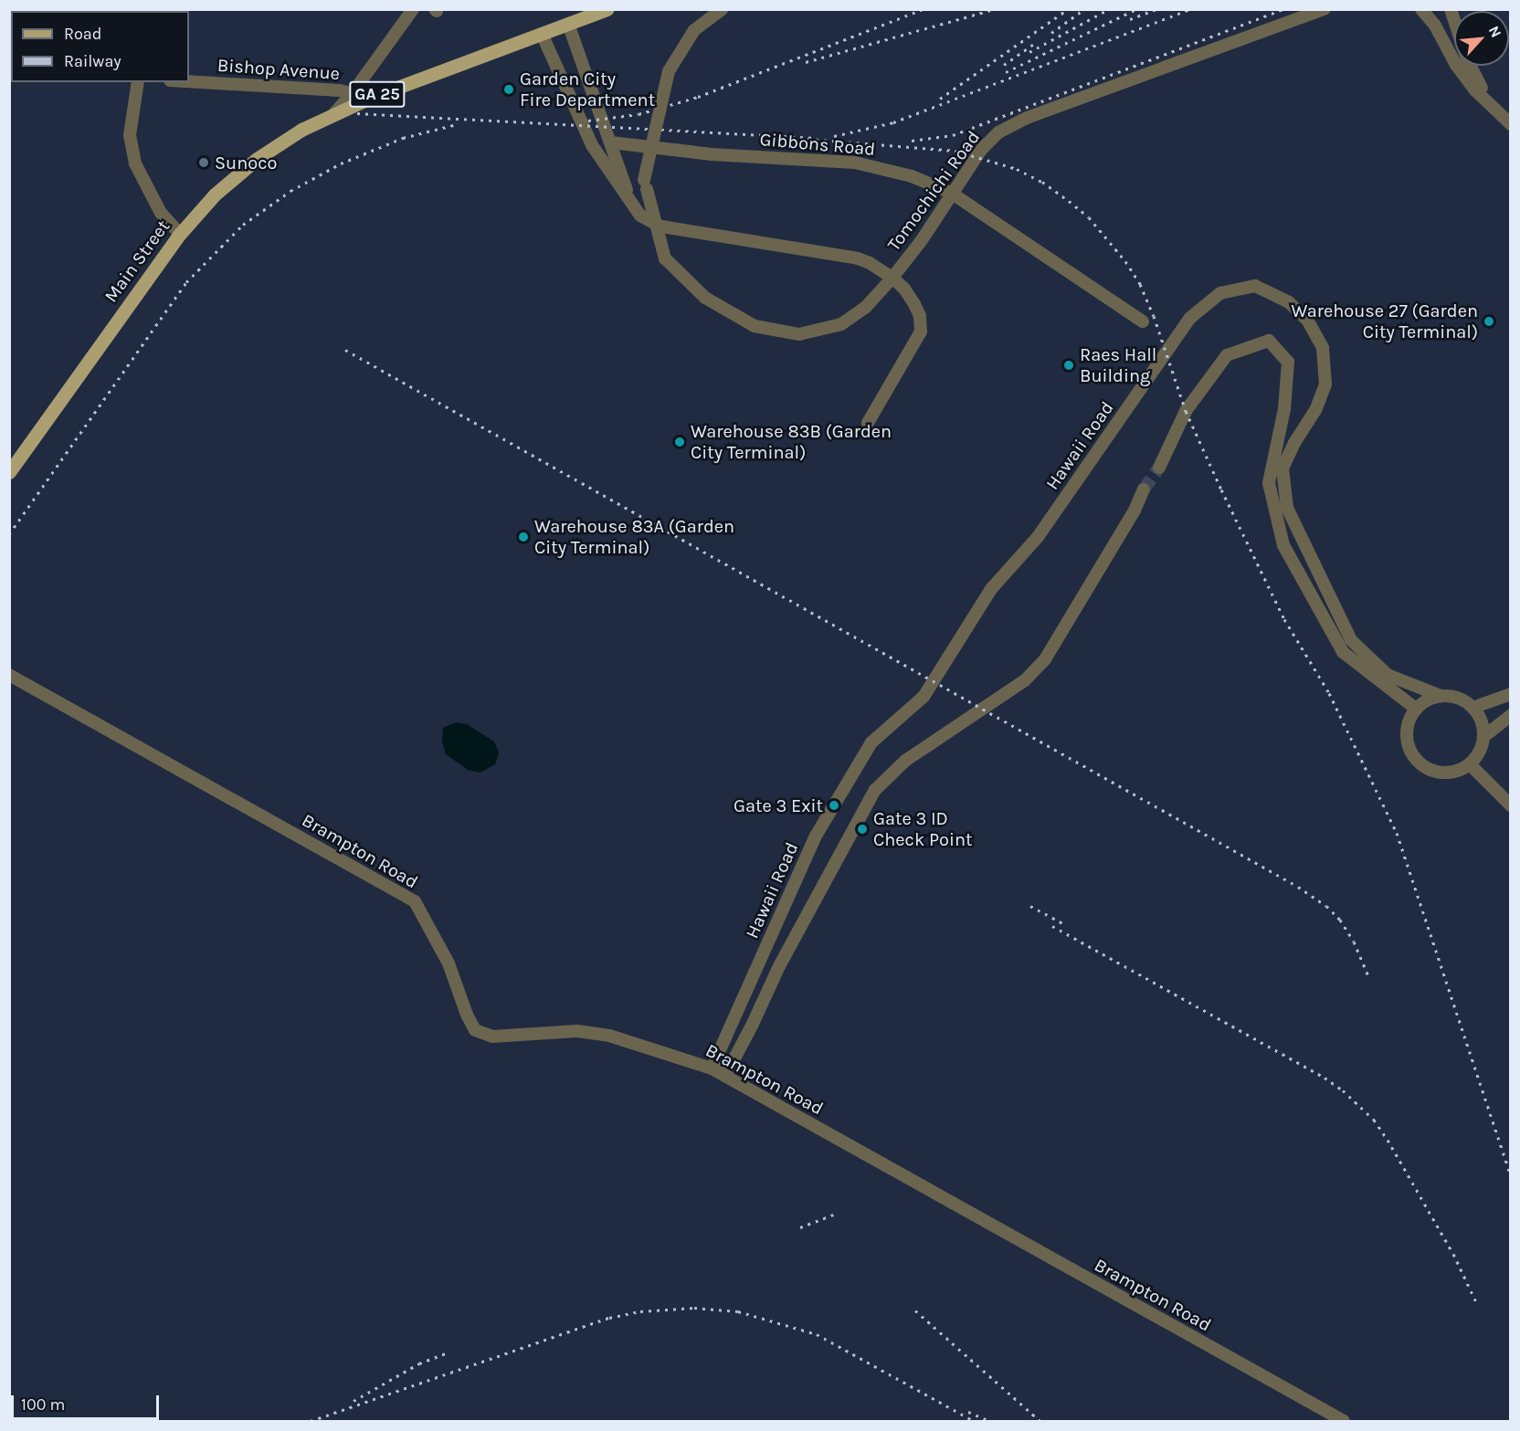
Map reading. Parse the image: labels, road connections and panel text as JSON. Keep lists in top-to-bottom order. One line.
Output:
{"streets":{"main road":["GA 25","Main Street"],"street":["Bishop Avenue","Gibbons Road","Tomochichi Road","Hawaii Road","Brampton Road"]},"crossings":[["Bishop Avenue","Main Street"],["Gibbons Road","Tomochichi Road"],["Hawaii Road","Brampton Road"]],"places":["Garden City Fire Department","Sunoco","Warehouse 27 (Garden City Terminal)","Raes Hall Building","Warehouse 83B (Garden City Terminal)","Warehouse 83A (Garden City Terminal)","Gate 3 Exit","Gate 3 ID Check Point"],"legend":["Road","Railway"],"scale_bar":"100 m","north":"top right"}
